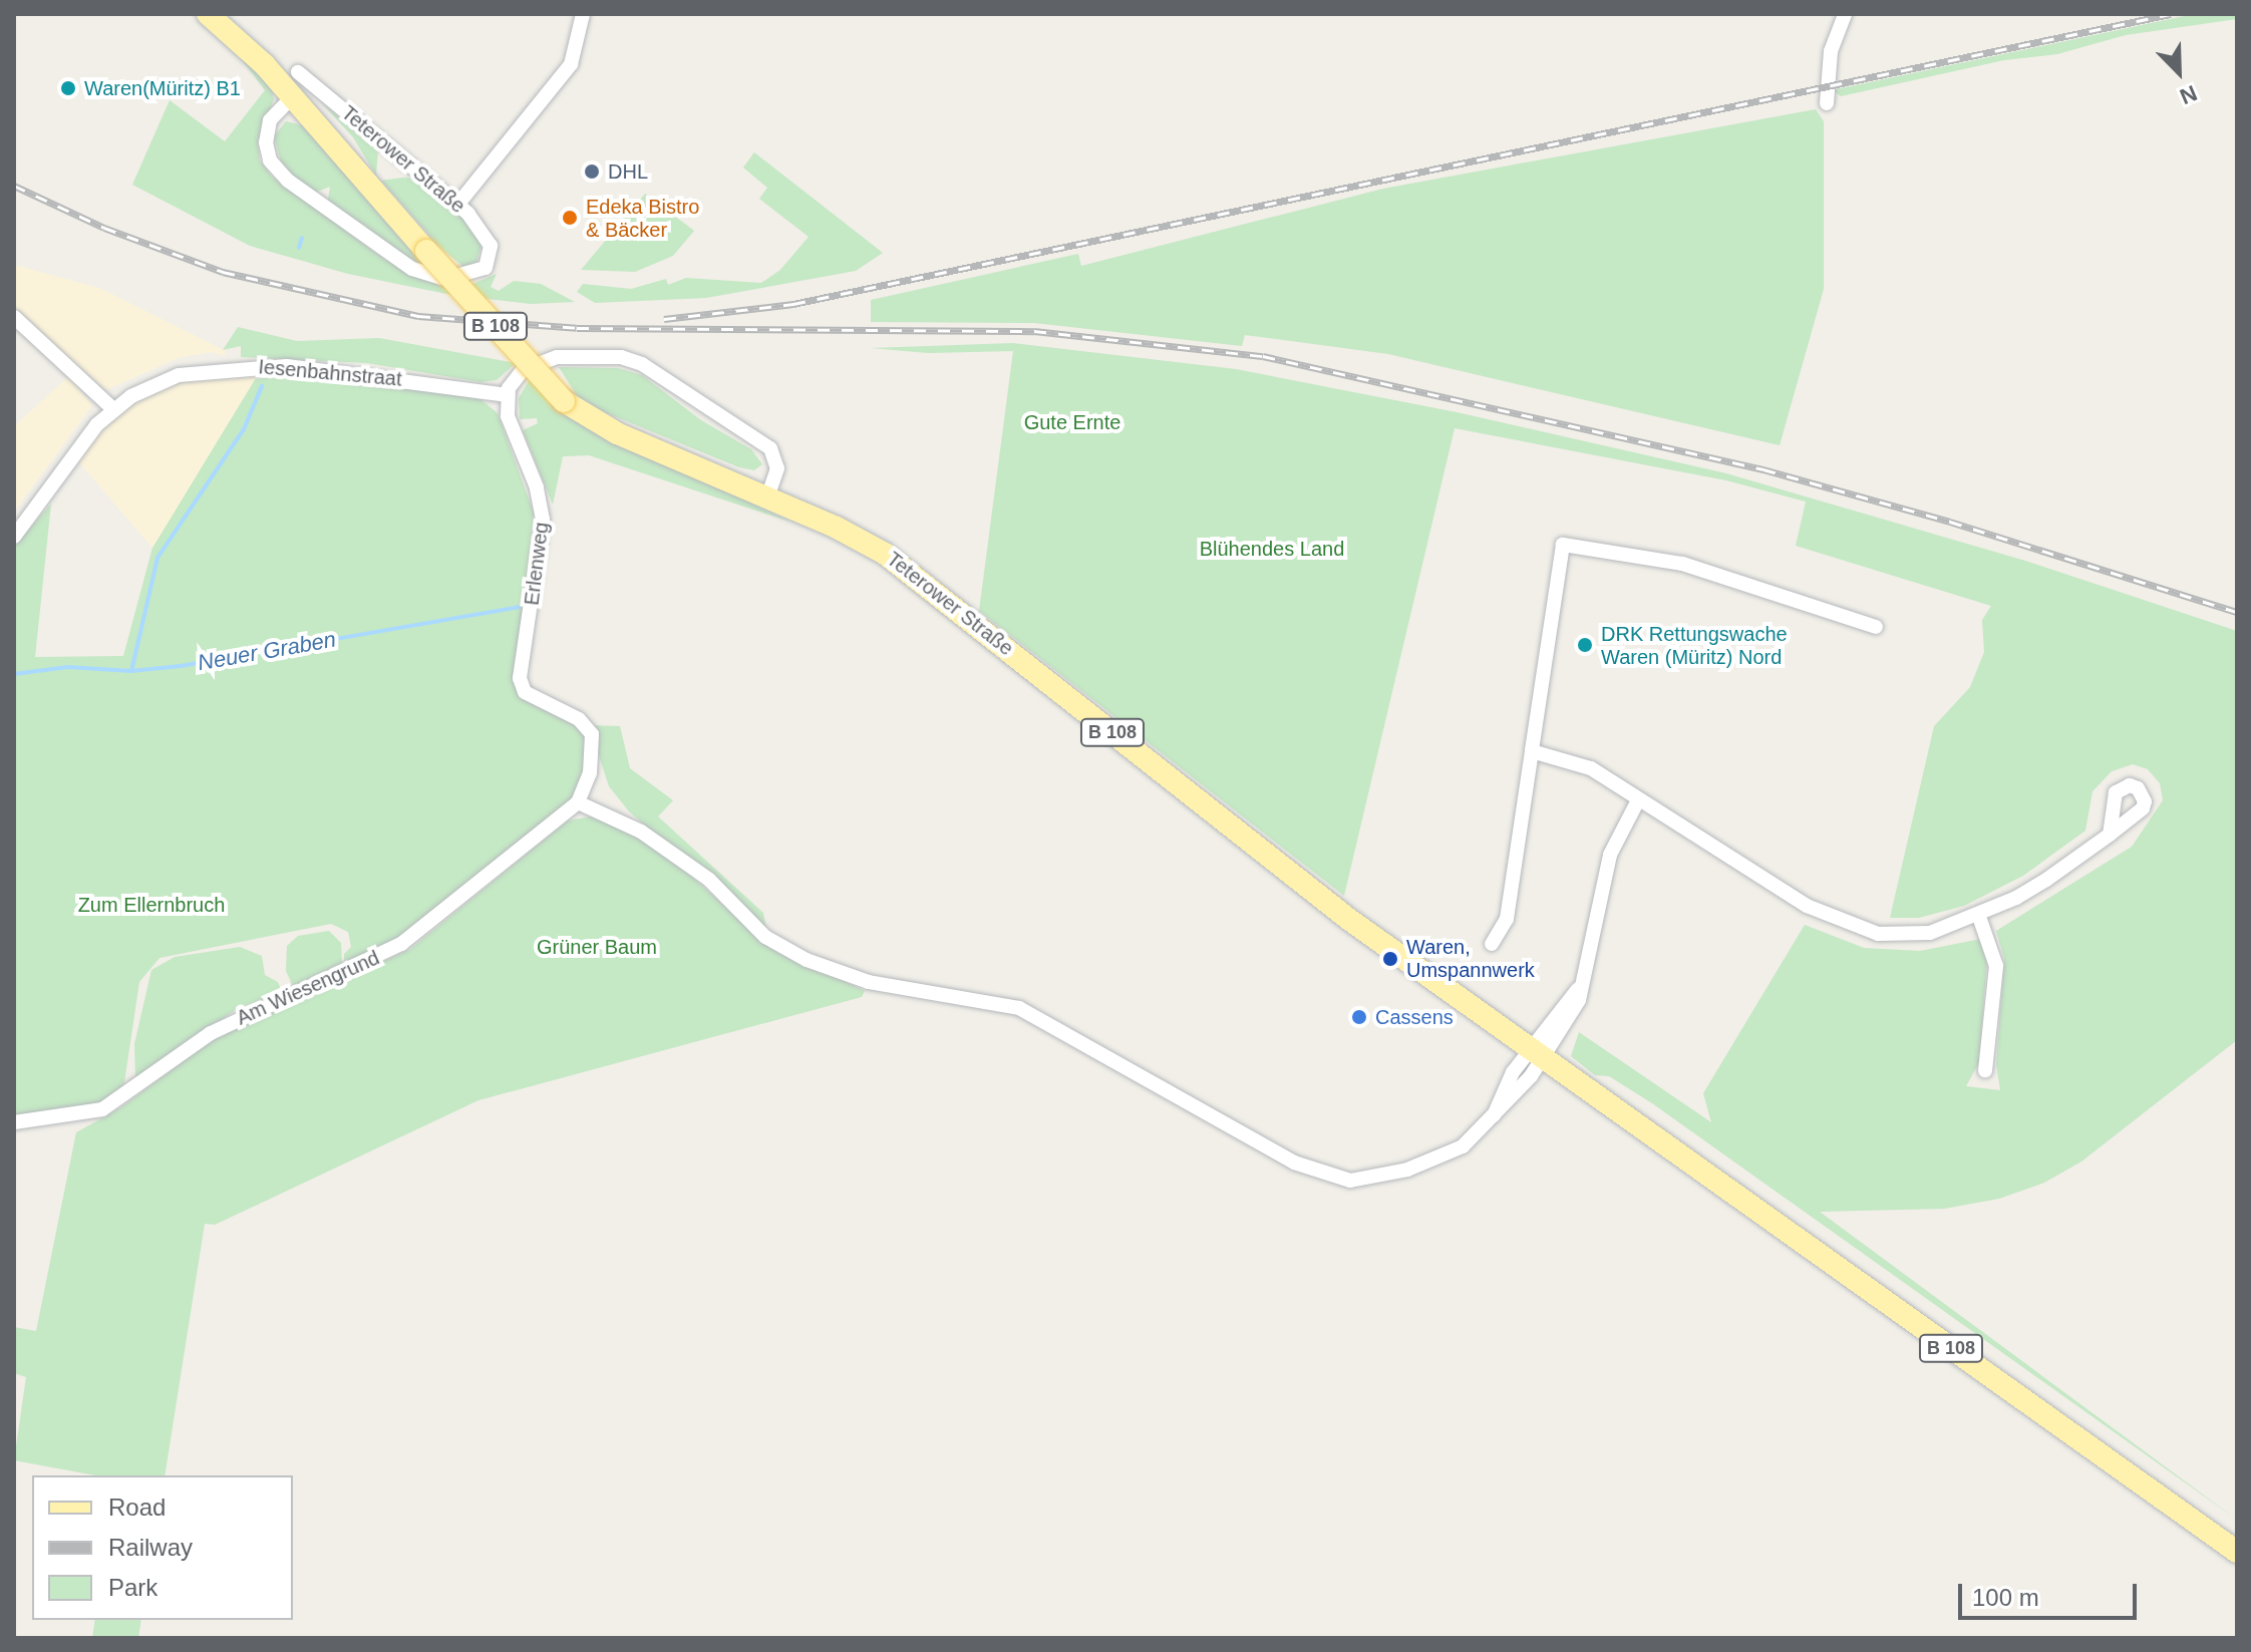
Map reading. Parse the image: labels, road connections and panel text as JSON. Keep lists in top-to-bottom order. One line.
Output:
{"streets":{"main road":["Teterower Straße","B 108"],"street":["Iesenbahnstraat","Erlenweg","Am Wiesengrund"]},"crossings":[["Teterower Straße","B 108"],["Iesenbahnstraat","Erlenweg"],["Erlenweg","Am Wiesengrund"]],"water":["Neuer Graben"],"parks":["Gute Ernte","Blühendes Land","Zum Ellernbruch","Grüner Baum"],"places":["Waren(Müritz) B1","DHL","Edeka Bistro & Bäcker","DRK Rettungswache Waren (Müritz) Nord","Waren, Umspannwerk","Cassens"],"legend":["Road","Railway","Park"],"scale_bar":"100 m","north":"bottom right"}
